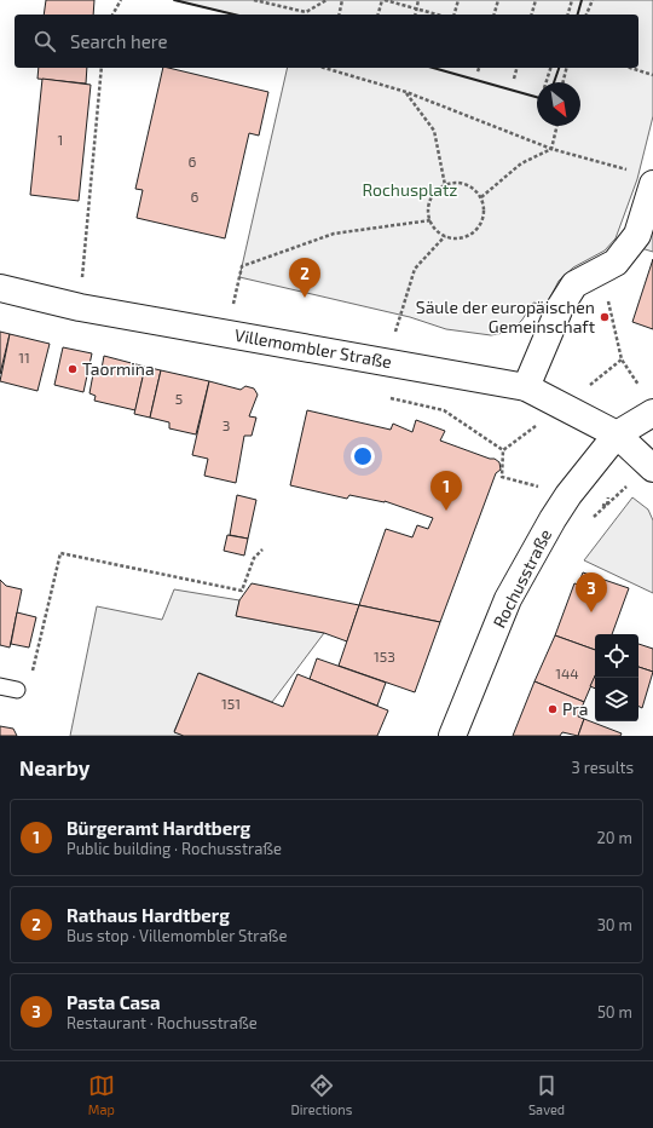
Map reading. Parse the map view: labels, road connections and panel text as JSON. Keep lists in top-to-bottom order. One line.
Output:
{"streets":{"street":["Villemombler Straße","Rochusstraße"]},"crossings":[["Villemombler Straße","Rochusstraße"]],"parks":["Rochusplatz"],"places":["Säule der europäischen Gemeinschaft","Taormina","Pra"],"house_numbers":["1","6","6","11","5","3","153","144","151"],"north":"bottom right","page":{"search":"Search here","pins":["2","1","3"],"heading":["Nearby","3 results"],"list":[{"mark":"1","name":"Bürgeramt Hardtberg","note":"Public building · Rochusstraße","value":"20 m"},{"mark":"2","name":"Rathaus Hardtberg","note":"Bus stop · Villemombler Straße","value":"30 m"},{"mark":"3","name":"Pasta Casa","note":"Restaurant · Rochusstraße","value":"50 m"}],"nav":["Map","Directions","Saved"]}}
